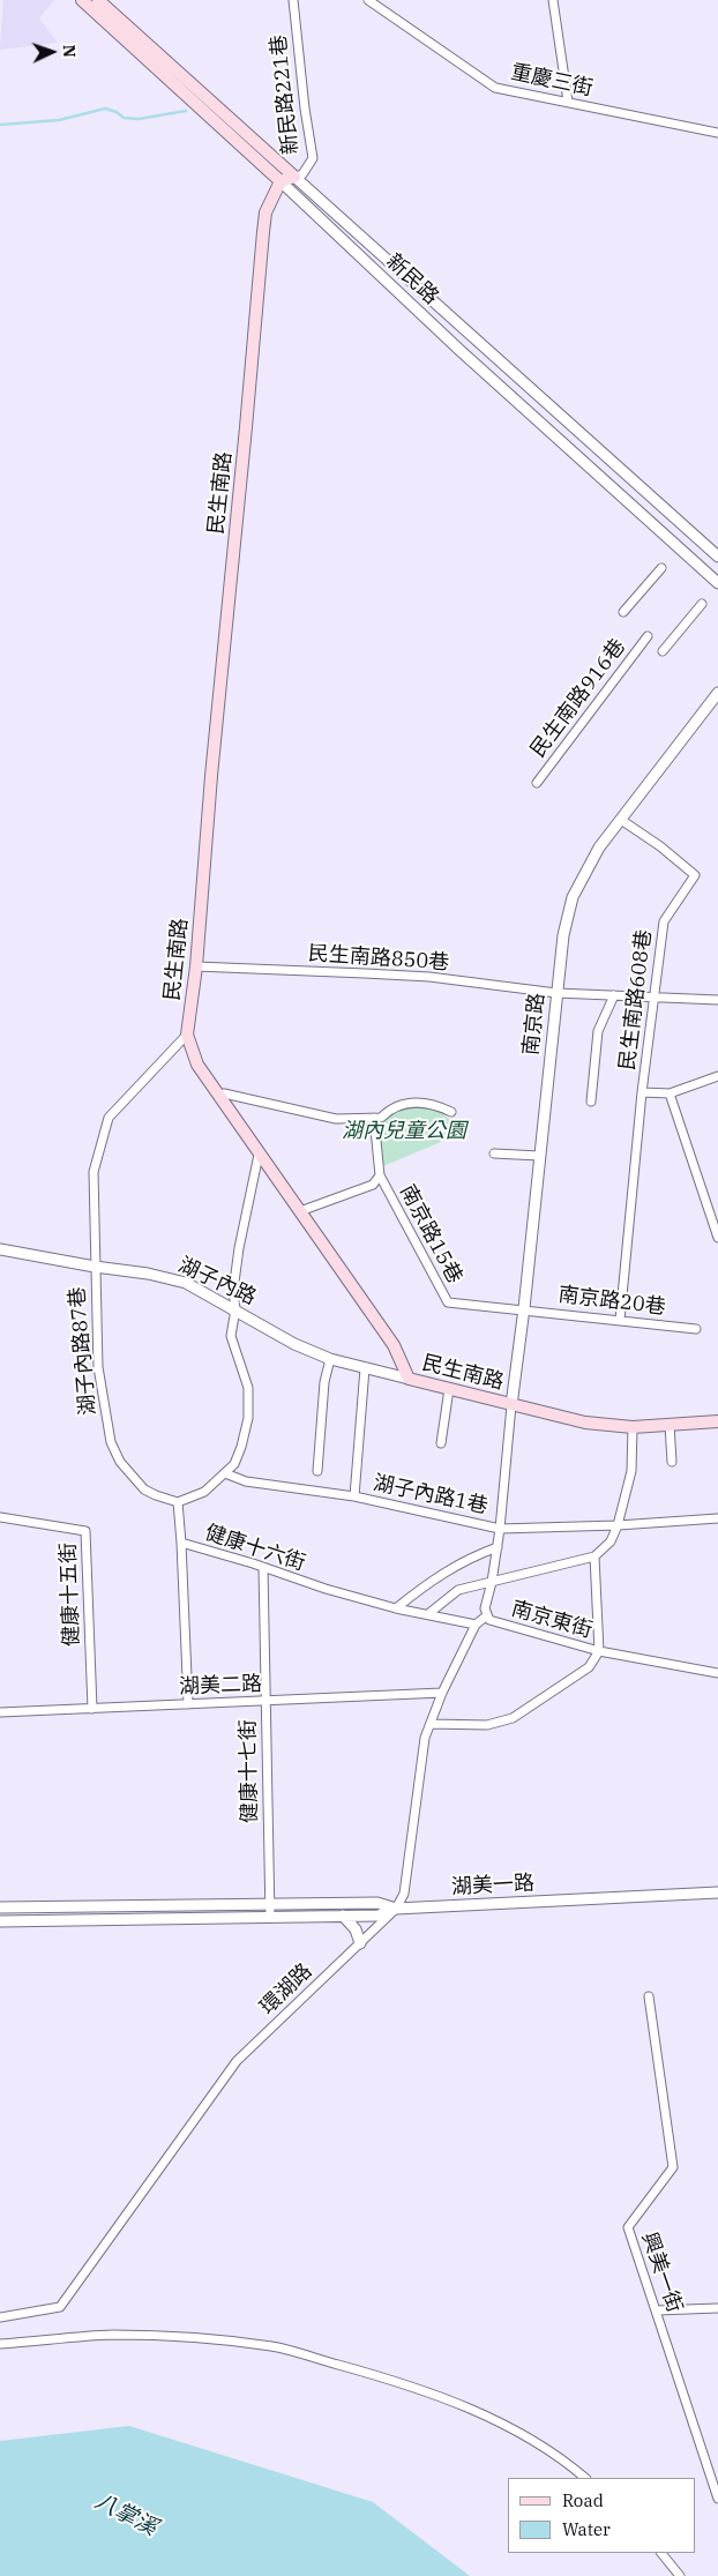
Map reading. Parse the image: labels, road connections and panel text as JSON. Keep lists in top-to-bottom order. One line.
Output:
{"streets":{"main road":["新民路","民生南路"],"street":["重慶三街","新民路221巷","民生南路916巷","民生南路850巷","民生南路608巷","南京路","南京路15巷","湖子內路","南京路20巷","湖子內路87巷","湖子內路1巷","健康十六街","健康十五街","南京東街","湖美二路","健康十七街","湖美一路","環湖路","興美一街"]},"crossings":[["新民路221巷","新民路"],["新民路","民生南路"],["民生南路","民生南路850巷"],["民生南路","南京路"],["民生南路","南京路15巷"],["民生南路","湖子內路"],["民生南路","湖子內路87巷"],["民生南路","南京東街"],["民生南路850巷","民生南路608巷"],["民生南路850巷","南京路"],["民生南路608巷","南京路"],["民生南路608巷","南京路20巷"],["南京路","南京路15巷"],["南京路","南京路20巷"],["南京路","南京東街"],["南京路15巷","南京路20巷"],["湖子內路","湖子內路87巷"],["湖子內路","湖子內路1巷"],["湖子內路1巷","南京東街"],["健康十六街","湖美二路"],["健康十六街","健康十七街"],["健康十六街","環湖路"],["健康十五街","湖美二路"],["南京東街","環湖路"],["湖美二路","健康十七街"],["湖美二路","環湖路"],["健康十七街","湖美一路"],["湖美一路","環湖路"]],"water":["八掌溪"],"parks":["湖內兒童公園"],"legend":["Road","Water"],"north":"right"}
